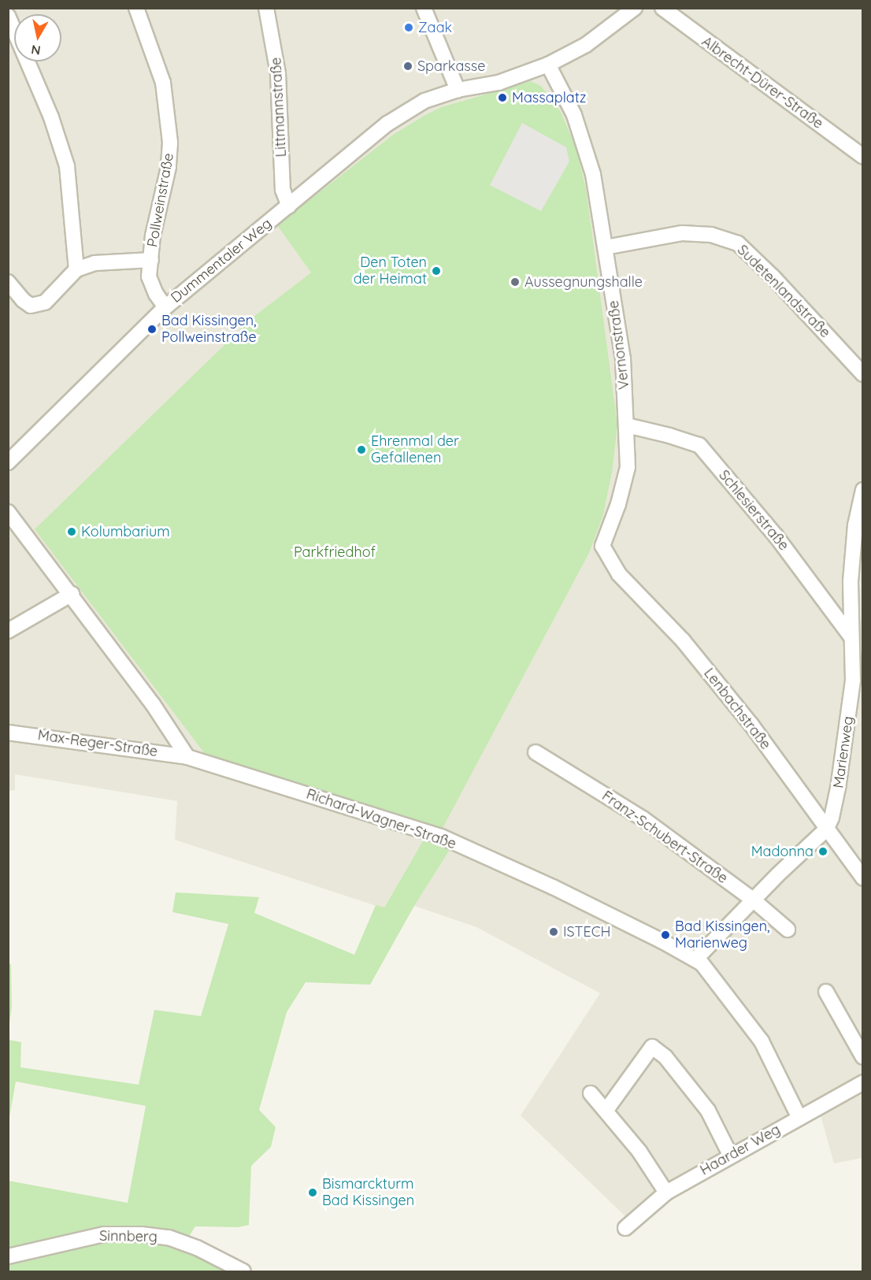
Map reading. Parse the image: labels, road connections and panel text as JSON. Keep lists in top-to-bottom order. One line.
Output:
{"streets":{"street":["Albrecht-Dürer-Straße","Littmannstraße","Pollweinstraße","Dummentaler Weg","Sudetenlandstraße","Vernonstraße","Schlesierstraße","Lenbachstraße","Max-Reger-Straße","Marienweg","Richard-Wagner-Straße","Franz-Schubert-Straße","Haarder Weg","Sinnberg"]},"crossings":[["Littmannstraße","Dummentaler Weg"],["Pollweinstraße","Dummentaler Weg"],["Sudetenlandstraße","Vernonstraße"],["Vernonstraße","Schlesierstraße"],["Vernonstraße","Lenbachstraße"],["Schlesierstraße","Marienweg"],["Lenbachstraße","Marienweg"],["Max-Reger-Straße","Richard-Wagner-Straße"],["Marienweg","Richard-Wagner-Straße"],["Marienweg","Franz-Schubert-Straße"],["Richard-Wagner-Straße","Haarder Weg"]],"parks":["Parkfriedhof"],"places":["Zaak","Sparkasse","Massaplatz","Den Toten der Heimat","Aussegnungshalle","Bad Kissingen, Pollweinstraße","Ehrenmal der Gefallenen","Kolumbarium","Madonna","ISTECH","Bad Kissingen, Marienweg","Bismarckturm Bad Kissingen"],"north":"bottom"}
